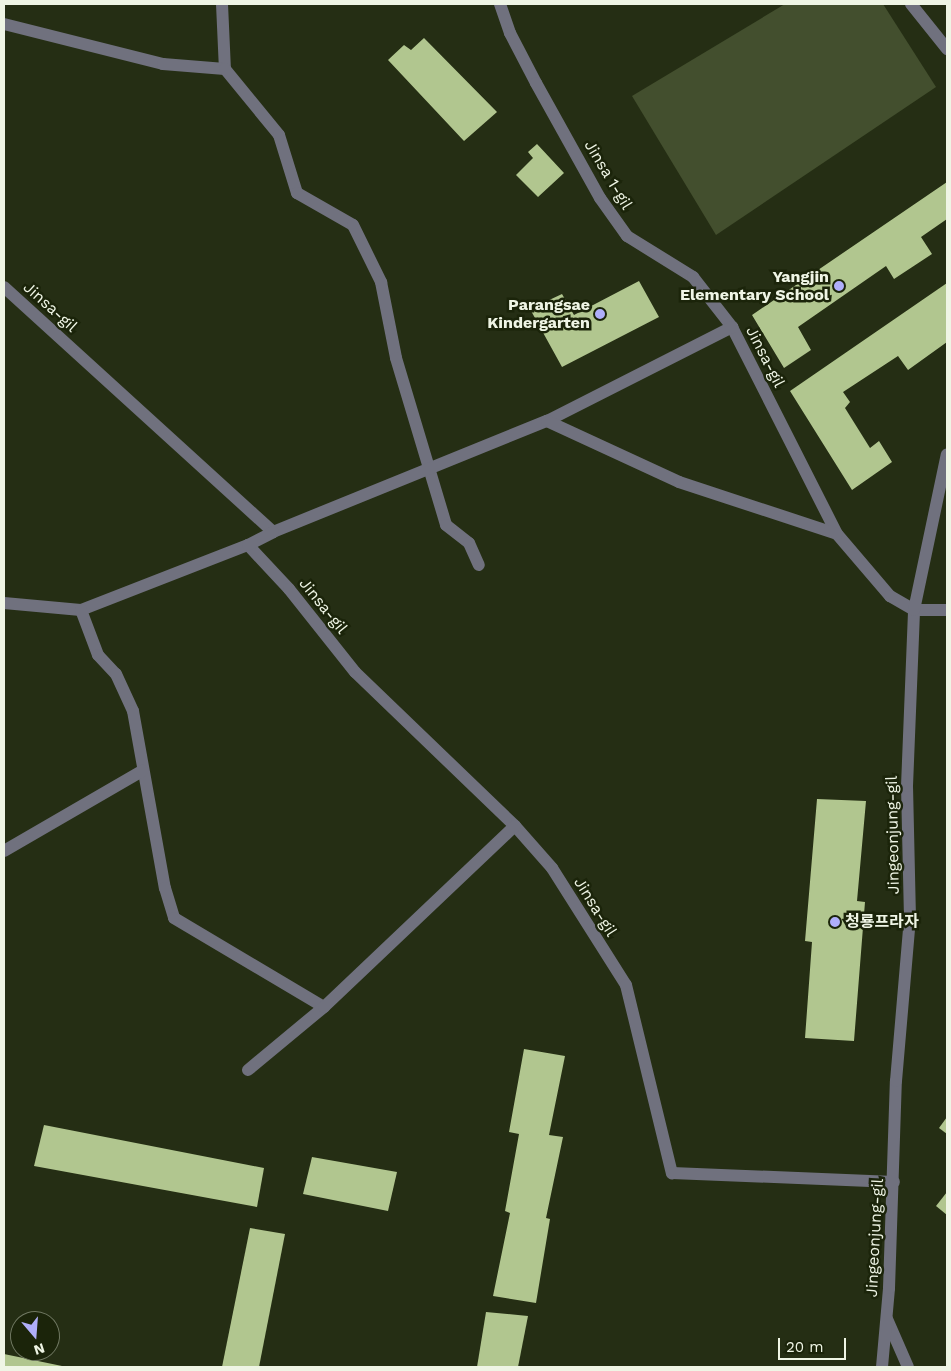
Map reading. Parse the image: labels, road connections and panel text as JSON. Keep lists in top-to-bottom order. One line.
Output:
{"streets":{"street":["Jinsa 1-gil","Jinsa-gil","Jingeonjung-gil"]},"crossings":[["Jinsa 1-gil","Jinsa-gil"],["Jinsa-gil","Jingeonjung-gil"]],"places":["Yangjin Elementary School","Parangsae Kindergarten","청룡프라자"],"scale_bar":"20 m","north":"bottom"}
